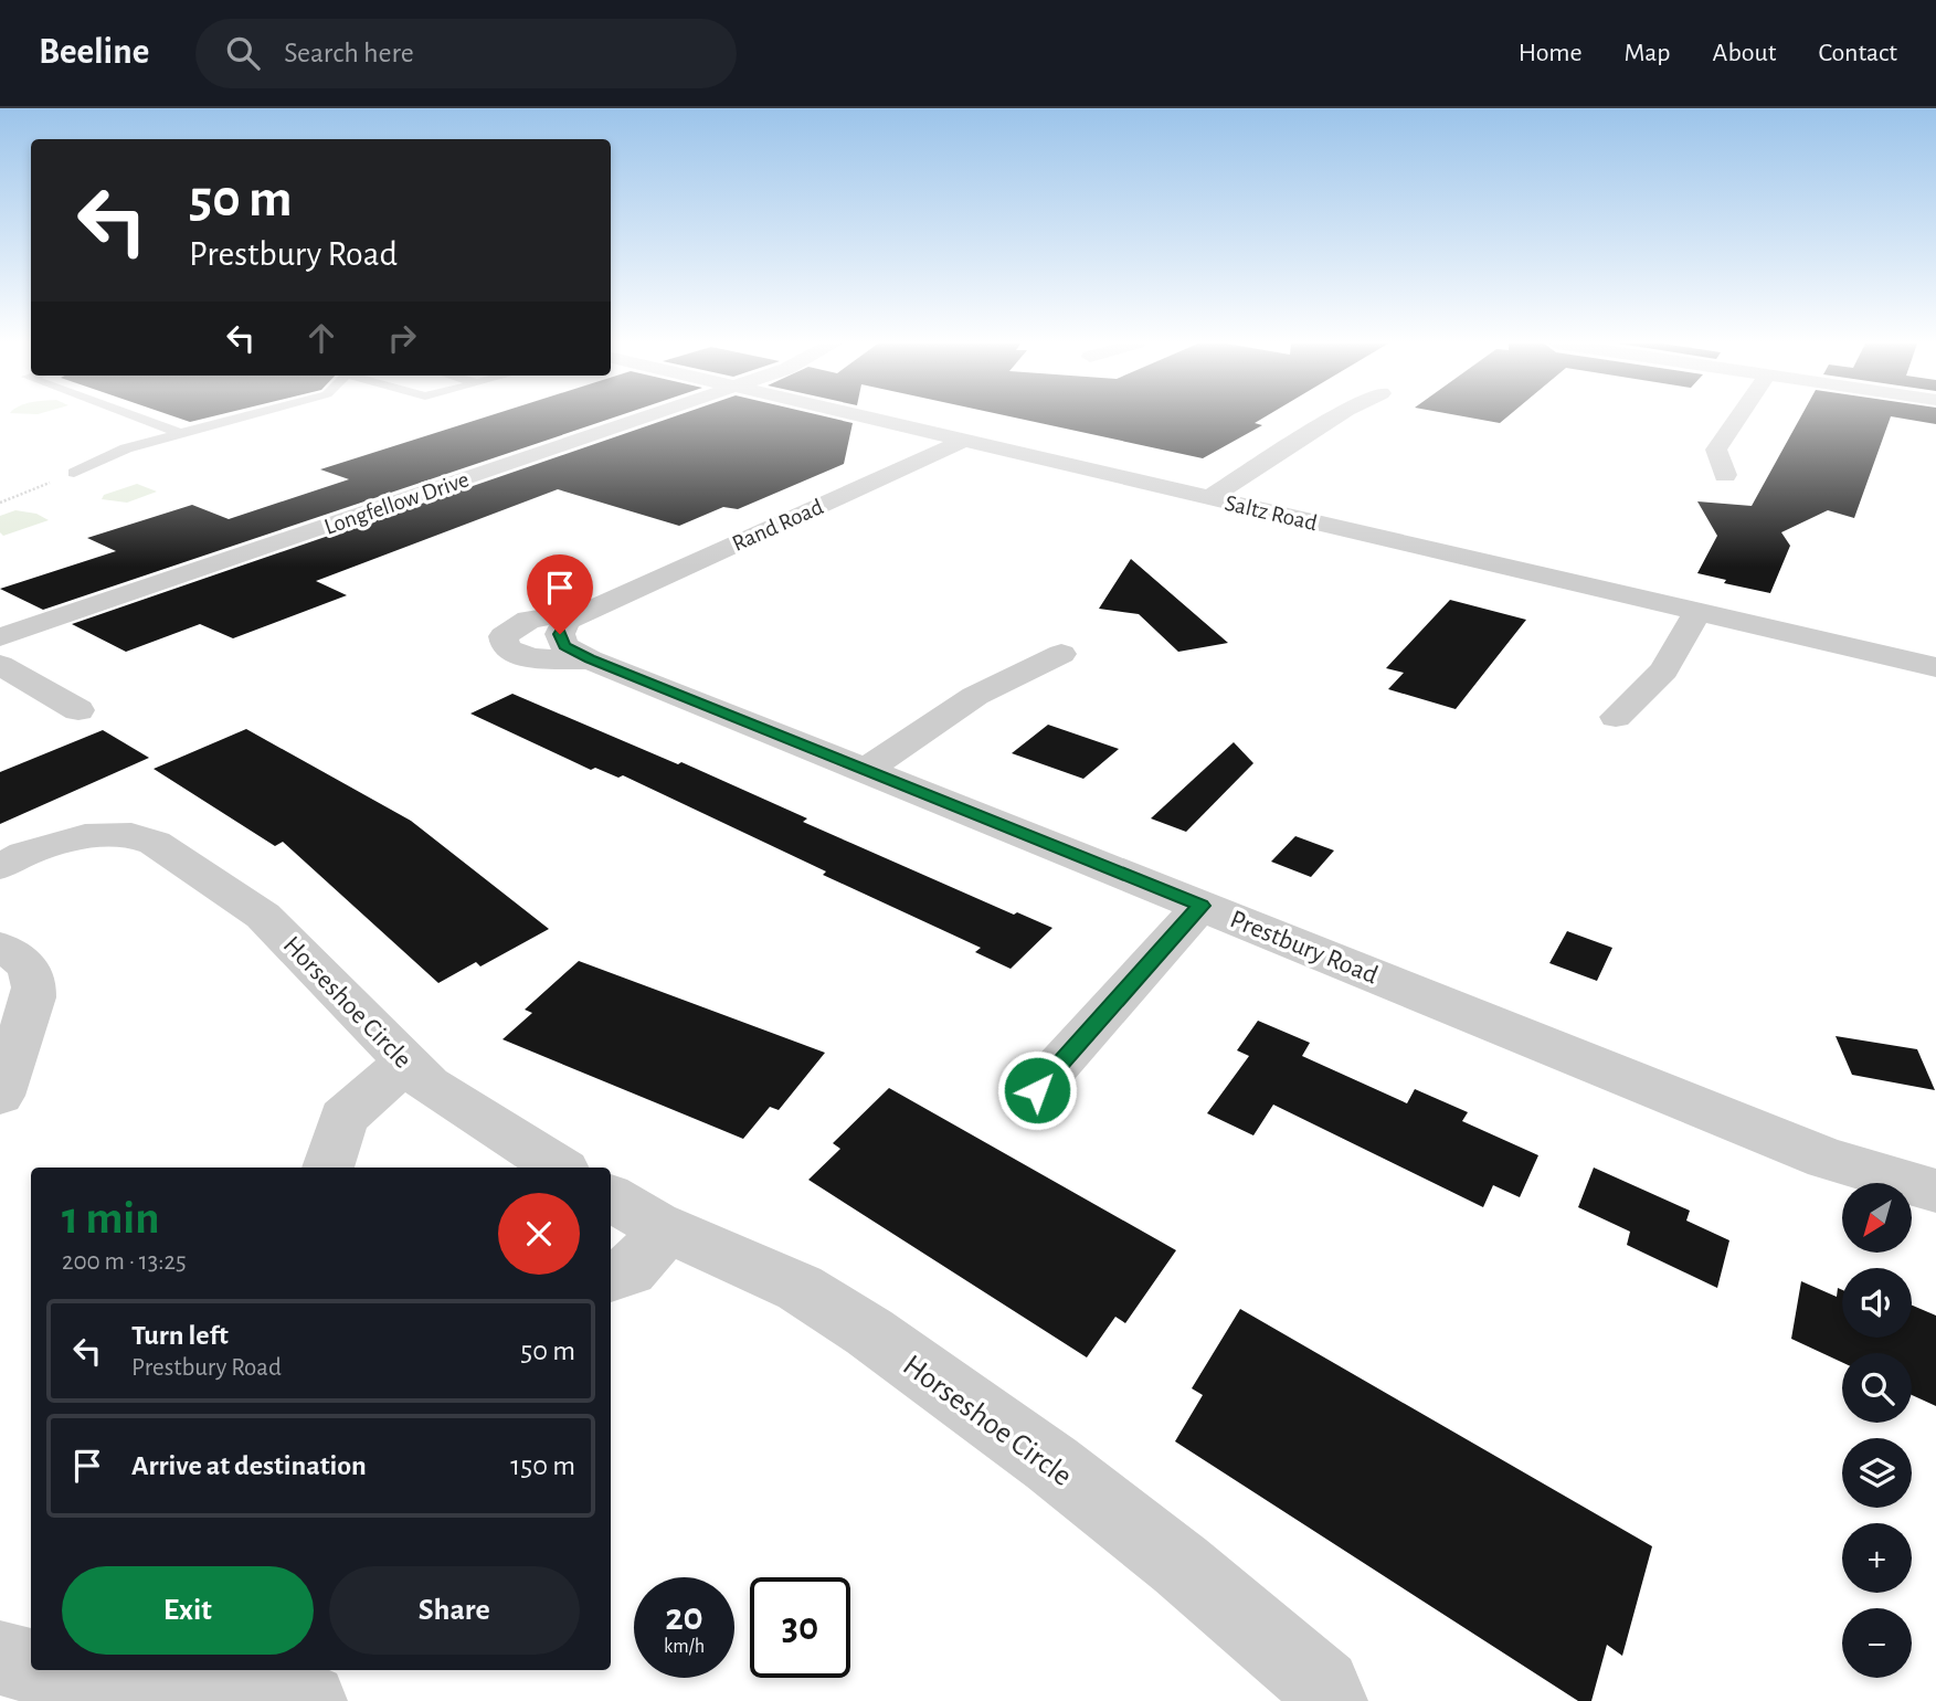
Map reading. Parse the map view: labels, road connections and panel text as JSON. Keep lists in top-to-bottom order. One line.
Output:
{"streets":{"street":["Longfellow Drive","Saltz Road","Rand Road","Prestbury Road","Horseshoe Circle"]},"crossings":[["Saltz Road","Rand Road"],["Rand Road","Prestbury Road"]],"north":"bottom left","page":{"header":"Beeline","search":"Search here","nav":["Home","Map","About","Contact"],"turn":["50 m","Prestbury Road"],"heading":["1 min","200 m · 13:25"],"map_buttons":["+","−"],"list":[{"name":"Turn left","note":"Prestbury Road","value":"50 m"},{"name":"Arrive at destination","value":"150 m"}],"buttons":["Exit","Share"],"speed":"20 km/h","limit":"30"}}
